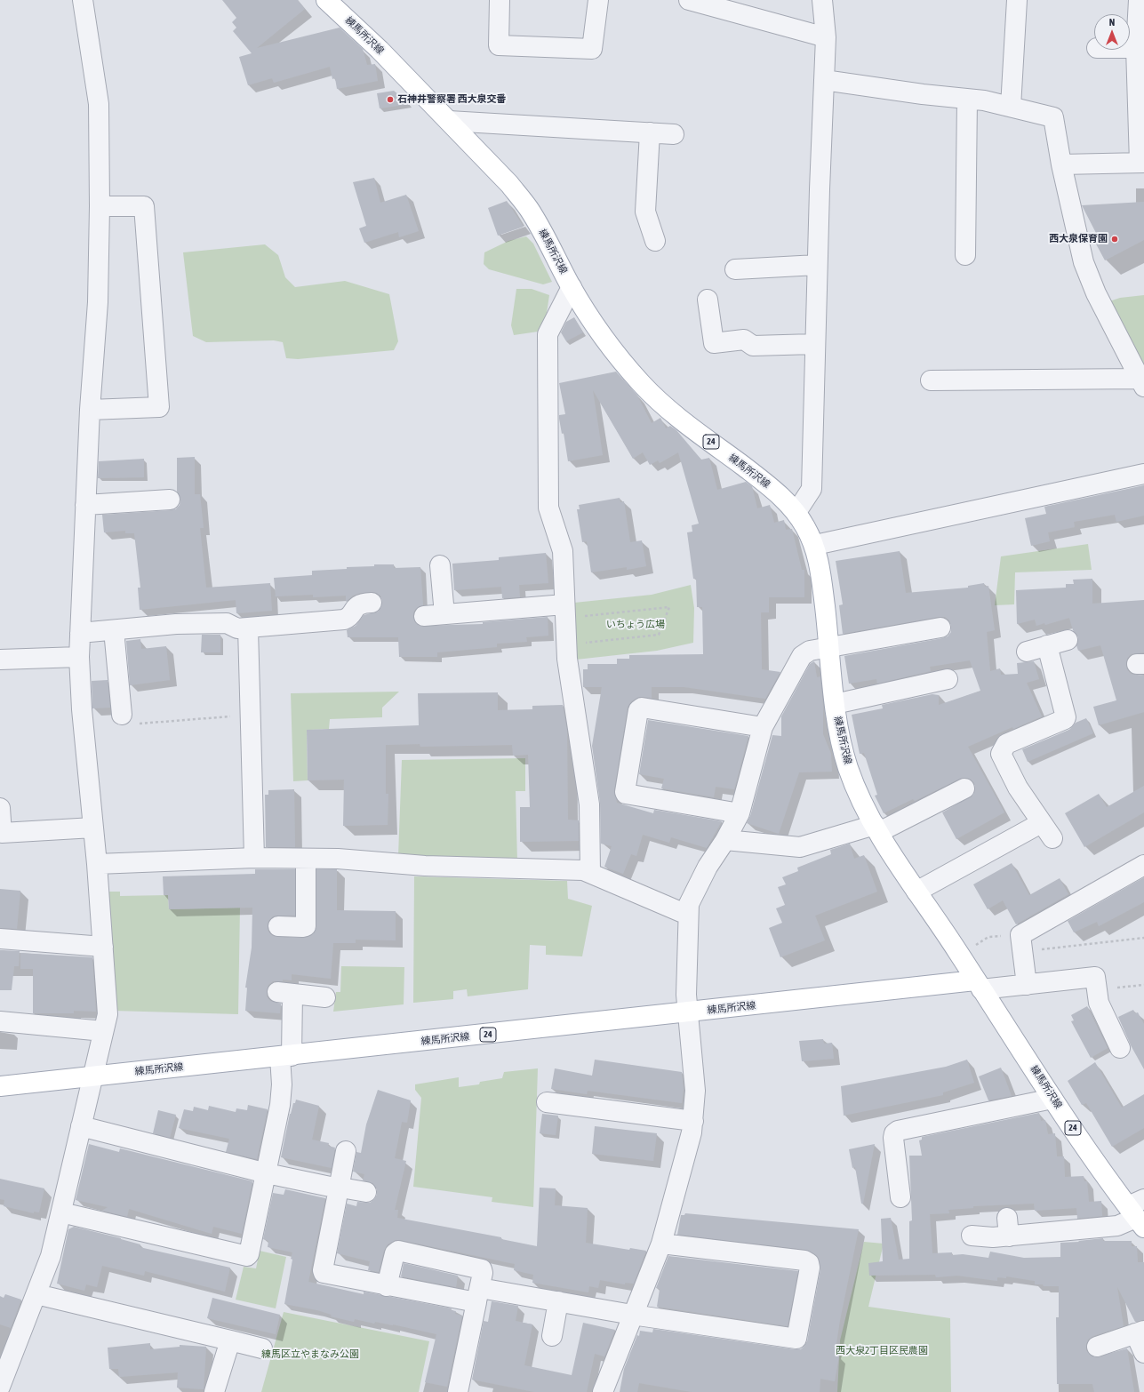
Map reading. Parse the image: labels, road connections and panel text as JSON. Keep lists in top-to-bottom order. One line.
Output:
{"streets":{"main road":["練馬所沢線","24"]},"parks":["いちょう広場","西大泉2丁目区民農園","練馬区立やまなみ公園"],"places":["石神井警察署 西大泉交番","西大泉保育園"],"north":"top"}
